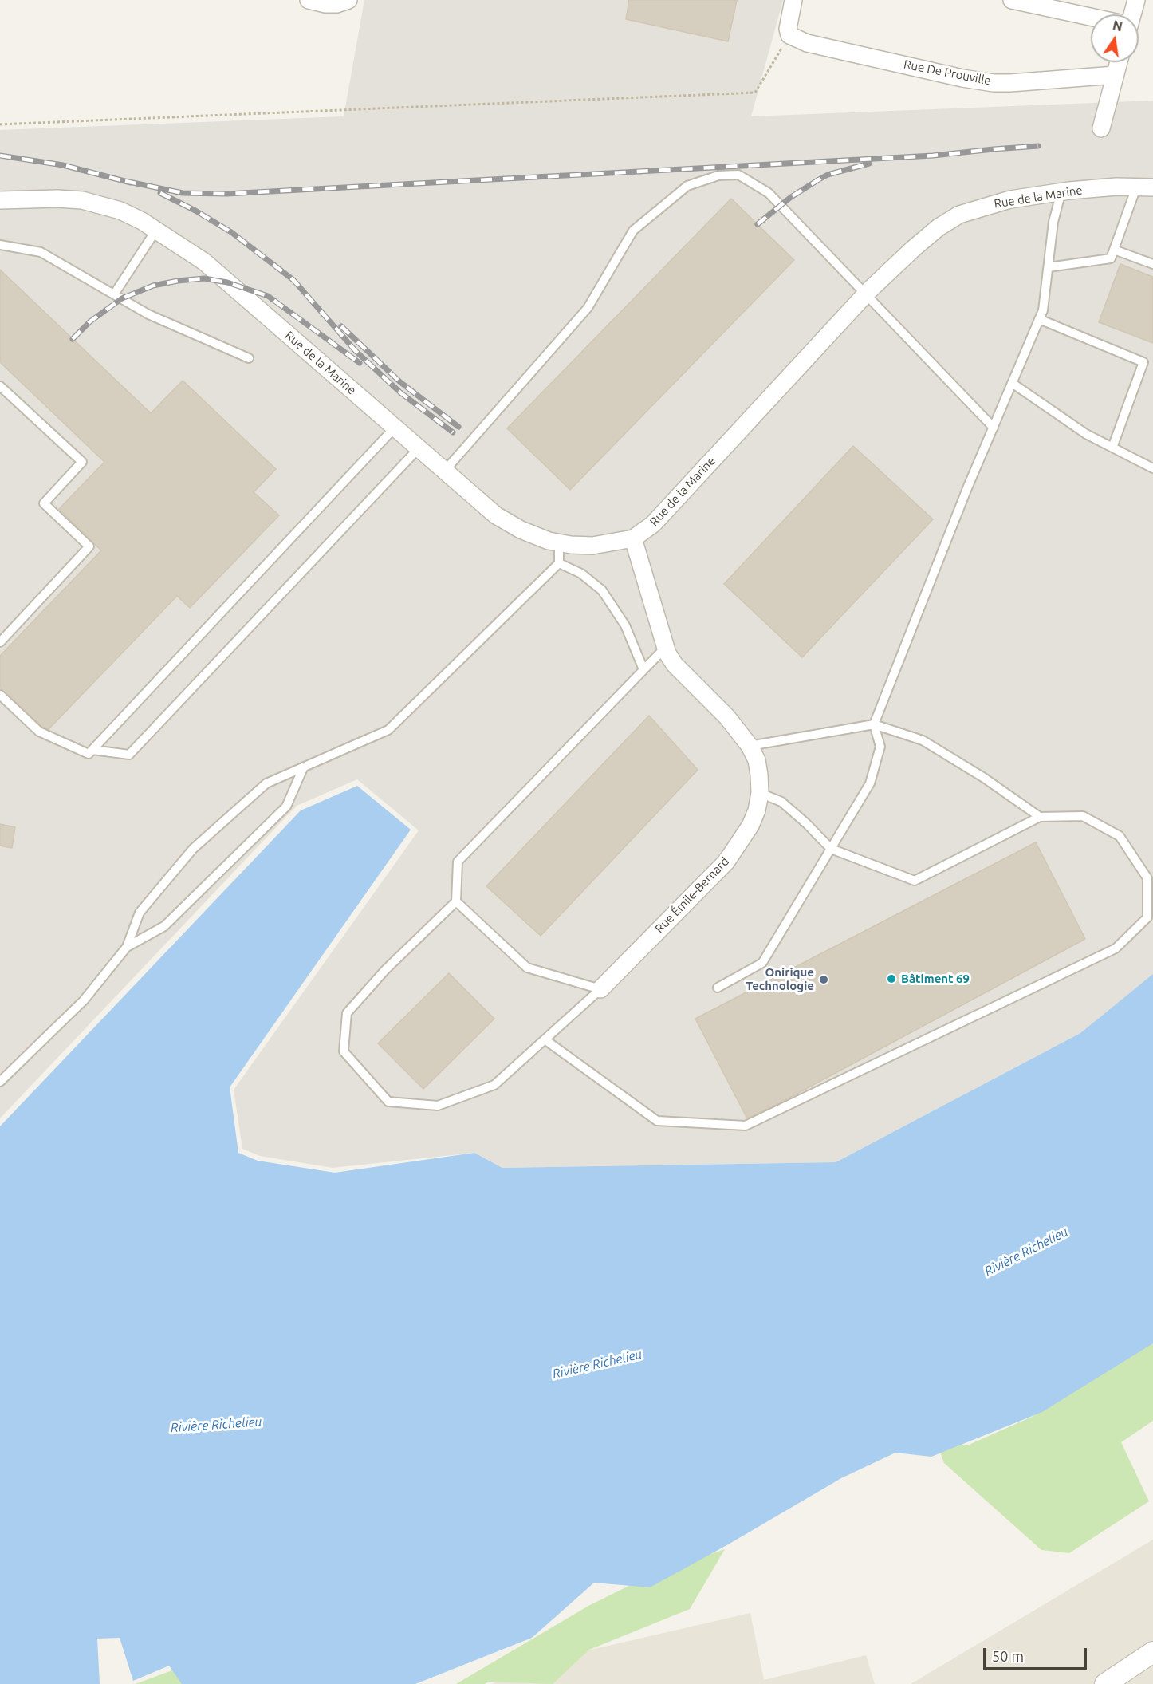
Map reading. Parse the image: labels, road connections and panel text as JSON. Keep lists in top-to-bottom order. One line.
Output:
{"streets":{"street":["Rue De Prouville","Rue de la Marine","Rue Émile-Bernard"]},"crossings":[["Rue de la Marine","Rue Émile-Bernard"]],"water":["Rivière Richelieu"],"places":["Bâtiment 69","Onirique Technologie"],"scale_bar":"50 m","north":"top"}
